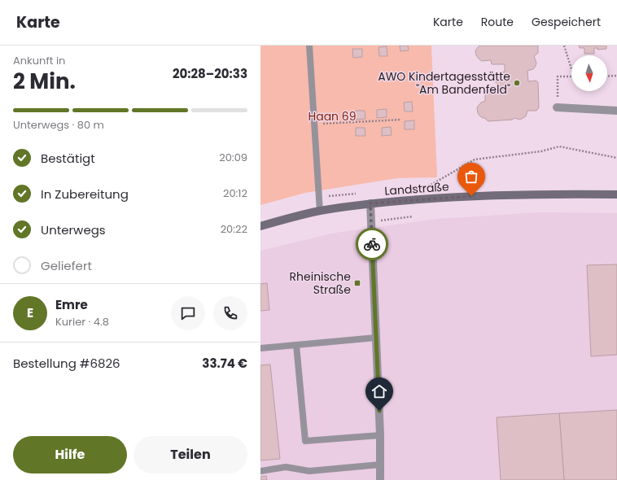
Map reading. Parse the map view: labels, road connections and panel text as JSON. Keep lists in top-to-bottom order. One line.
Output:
{"streets":{"main road":["Landstraße"]},"parks":["Haan 69"],"places":{"other":["AWO Kindertagesstätte \"Am Bandenfeld\""],"transit":["Rheinische Straße"]},"north":"bottom","page":{"header":"Karte","nav":["Karte","Route","Gespeichert"],"heading":["2 Min.","Ankunft in","20:28–20:33"],"panel":["Emre","Kurier · 4.8","Bestellung #6826","33.74 €"],"bar":"Unterwegs · 80 m","list":[["Bestätigt","20:09"],["In Zubereitung","20:12"],["Unterwegs","20:22"],"Geliefert"],"round":"E","buttons":["Hilfe","Teilen"]}}
